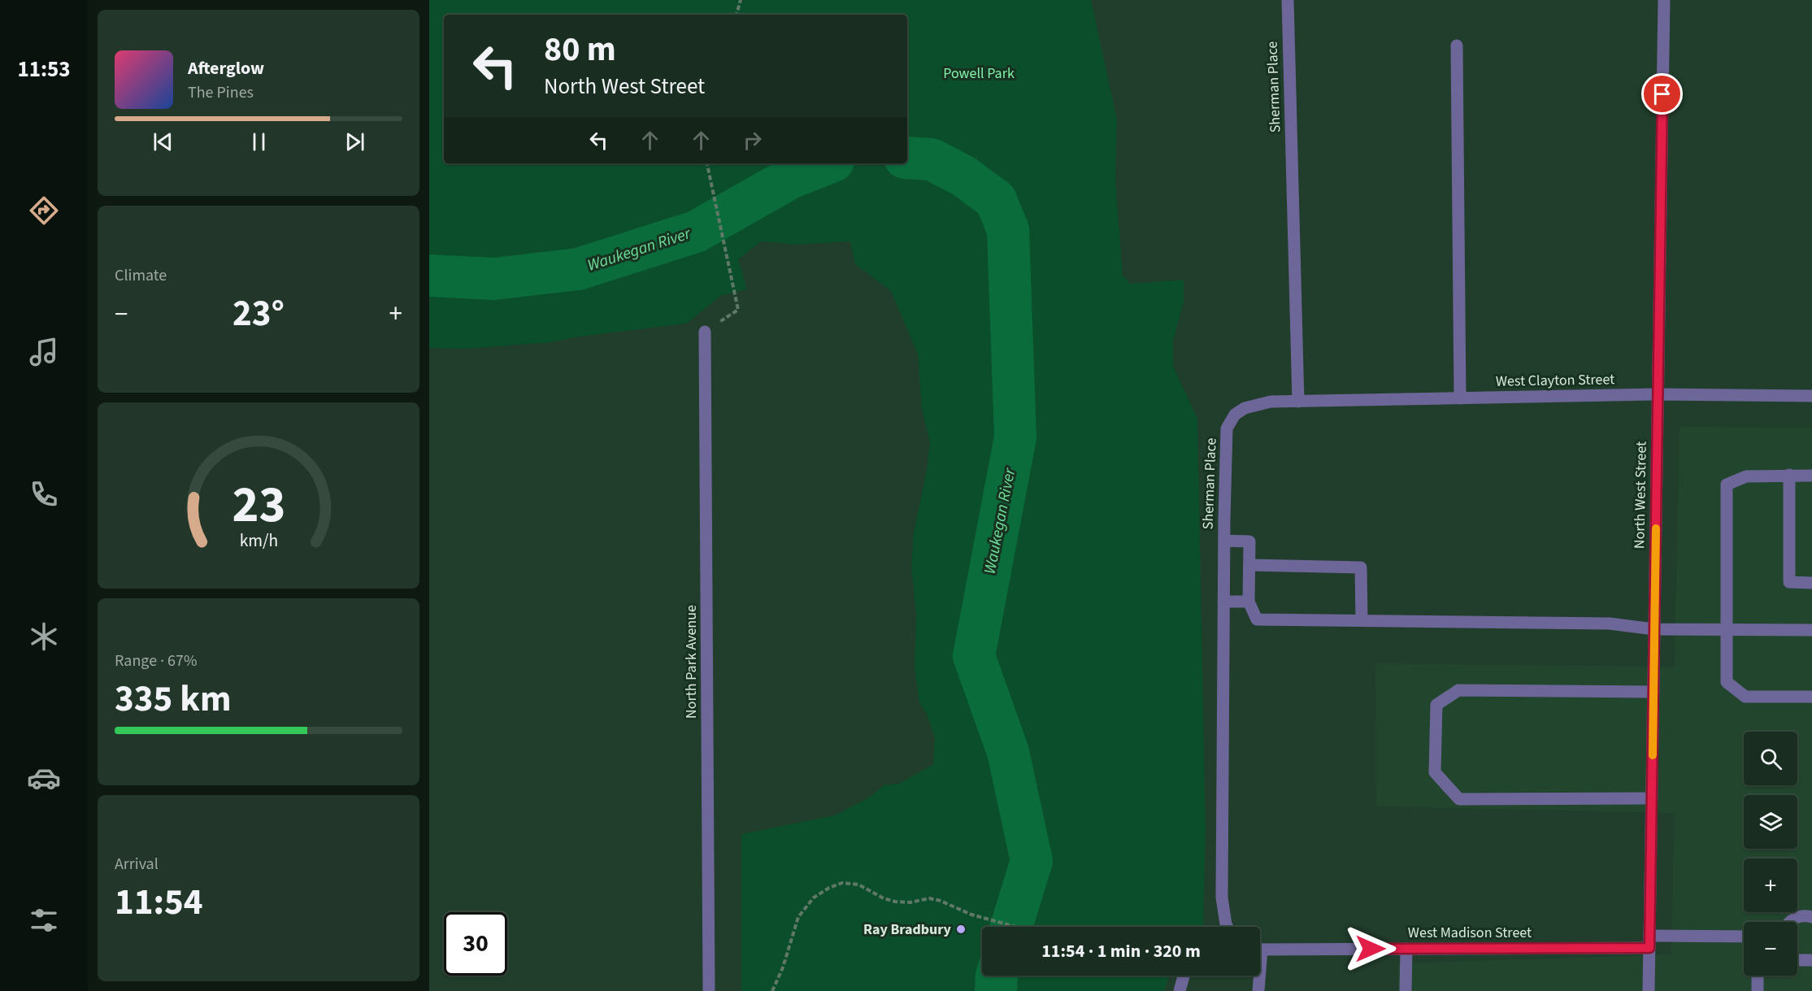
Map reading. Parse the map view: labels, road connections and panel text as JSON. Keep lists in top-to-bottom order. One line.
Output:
{"streets":{"street":["Sherman Place","West Clayton Street","North West Street","North Park Avenue","West Madison Street"]},"crossings":[["Sherman Place","West Clayton Street"],["West Clayton Street","North West Street"],["North West Street","West Madison Street"]],"water":["Waukegan River"],"parks":["Powell Park"],"places":["Ray Bradbury"],"page":{"tabs":"11:53","turn":["80 m","North West Street"],"song":["Afterglow","The Pines"],"tile":["Climate",["Range · 67%","335 km"],["Arrival","11:54"]],"heat":["−","23°","+"],"map_buttons":["+","−"],"limit":"30","trip":"11:54 · 1 min · 320 m","gauge":["23","km/h"]}}
